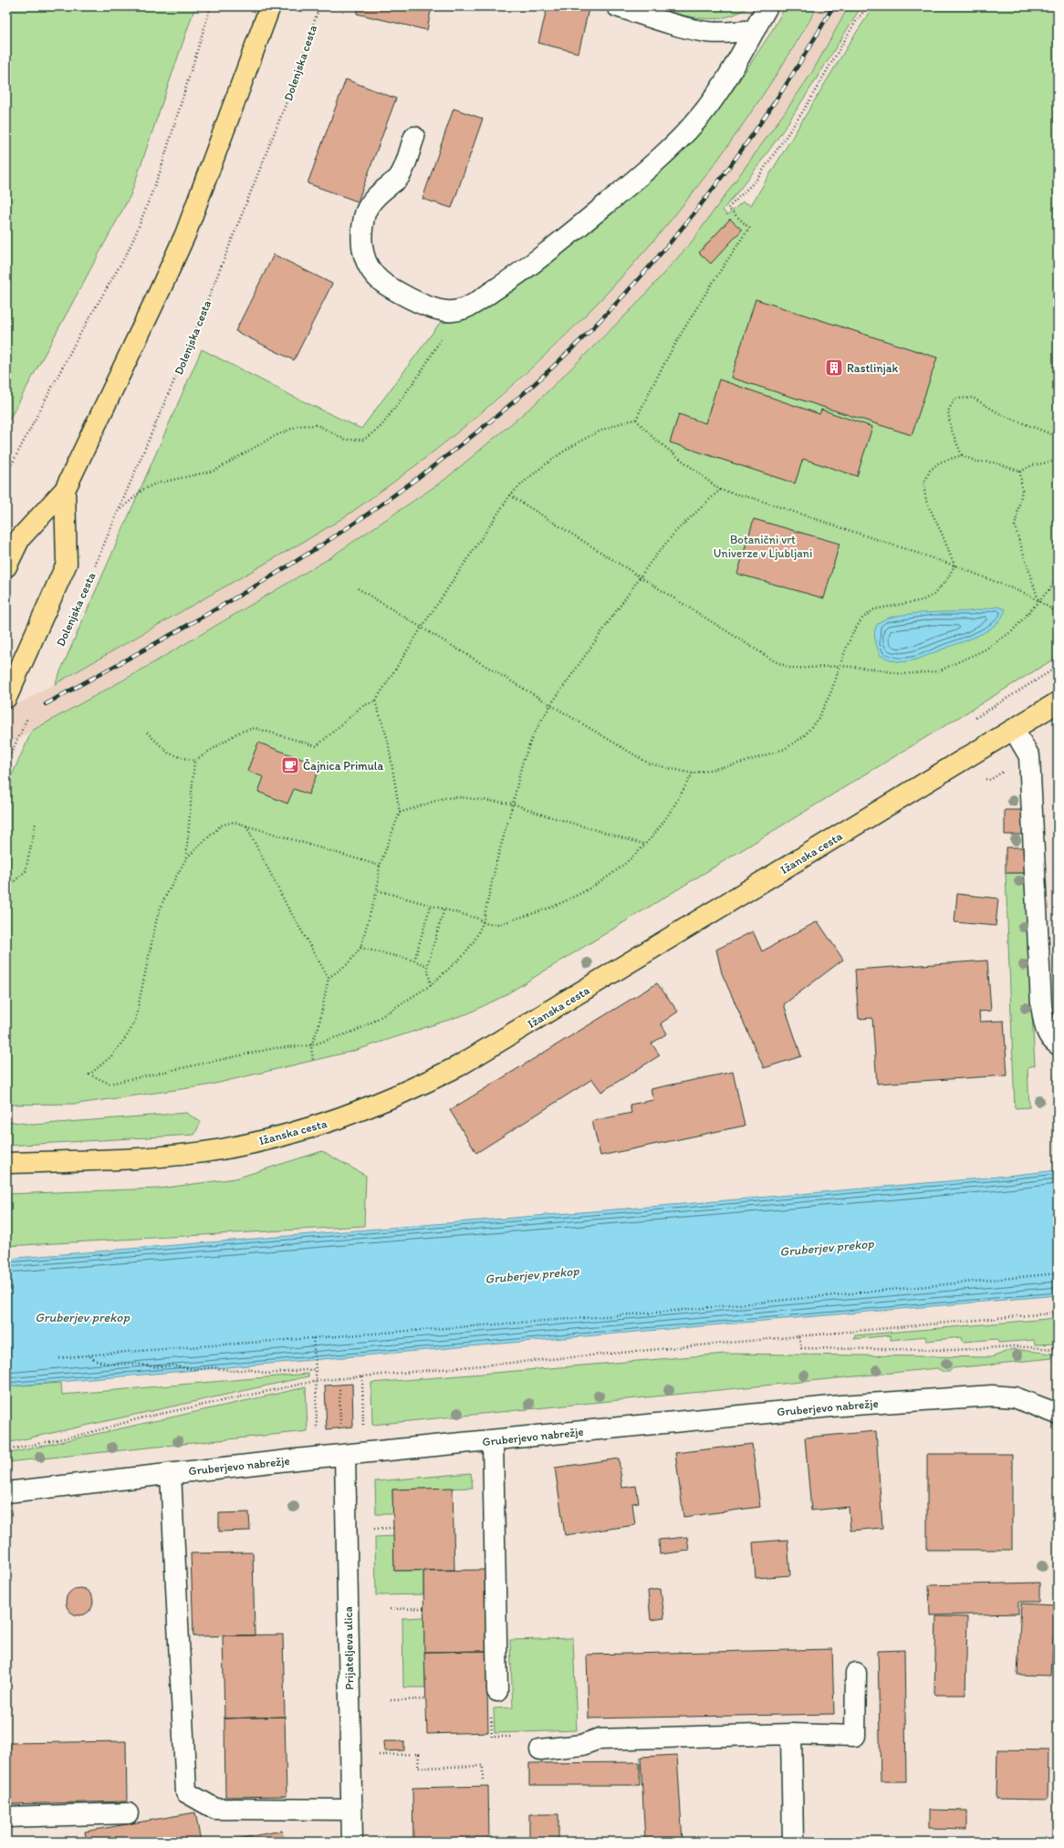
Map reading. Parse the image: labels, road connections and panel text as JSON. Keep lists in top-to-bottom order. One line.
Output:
{"streets":{"main road":["Ižanska cesta"],"street":["Gruberjevo nabrežje","Prijateljeva ulica"],"path":["Dolenjska cesta"]},"crossings":[["Gruberjevo nabrežje","Prijateljeva ulica"]],"water":["Gruberjev prekop"],"parks":["Botanični vrt Univerze v Ljubljani"],"places":{"building":["Rastlinjak"],"cafe":["Čajnica Primula"]}}
